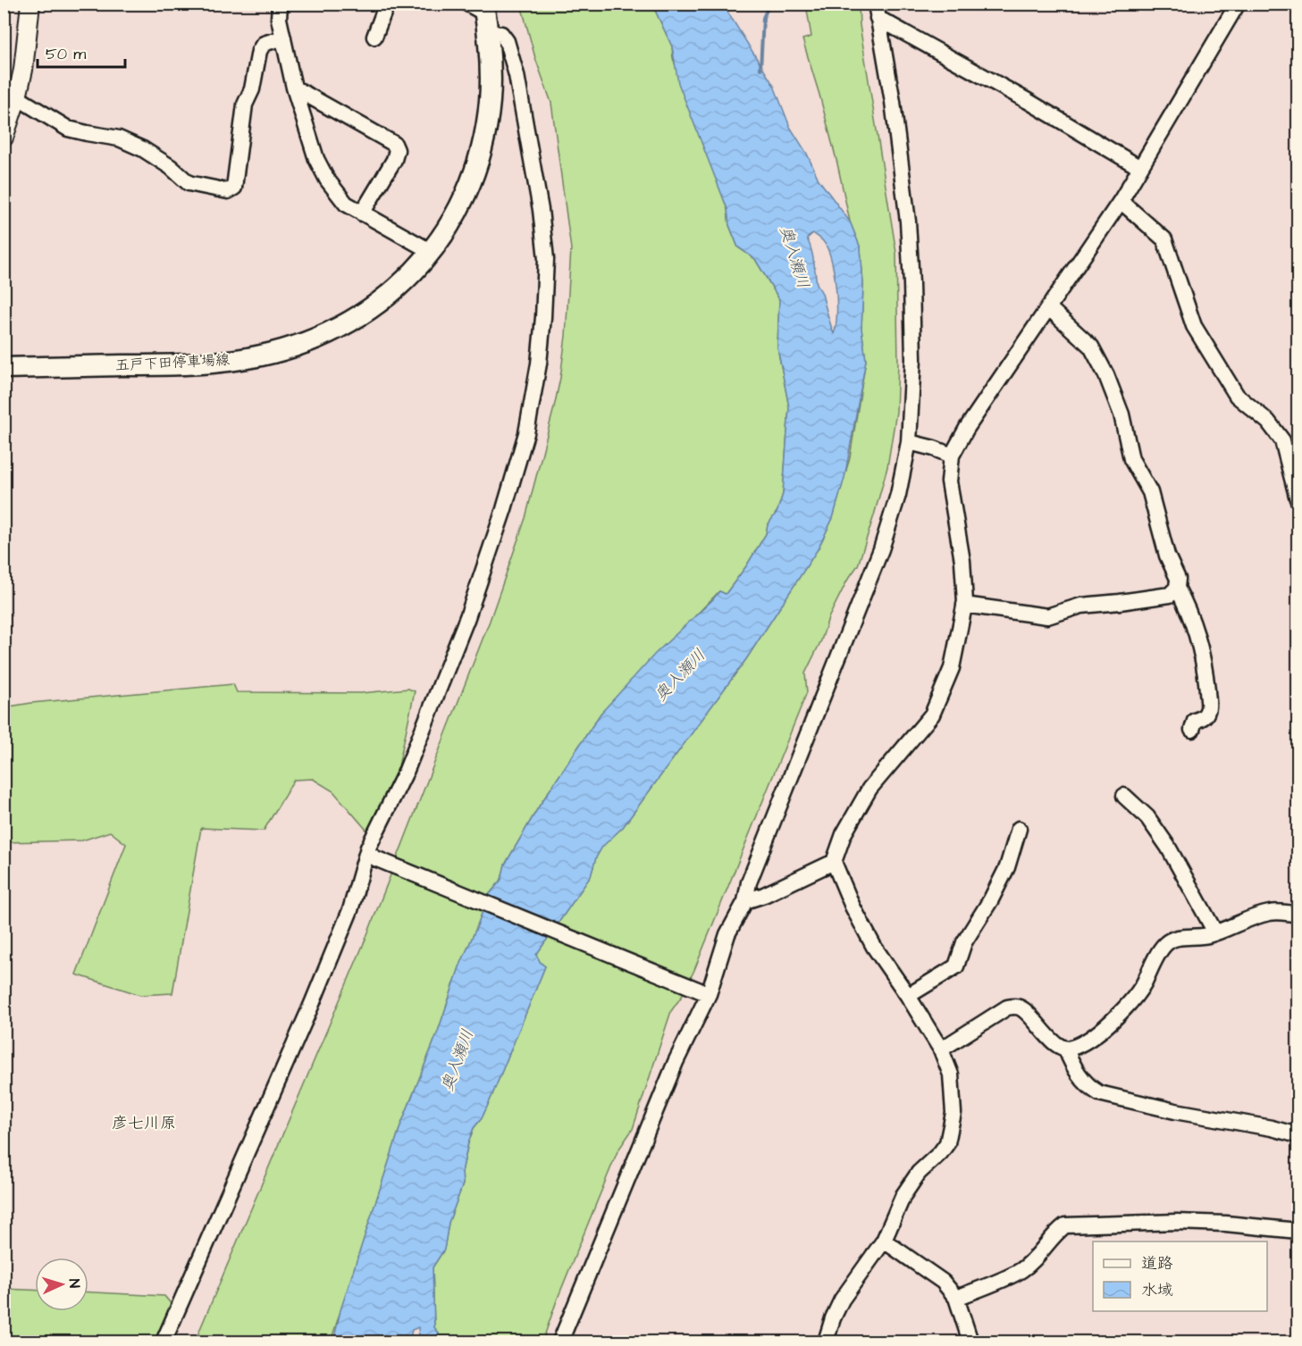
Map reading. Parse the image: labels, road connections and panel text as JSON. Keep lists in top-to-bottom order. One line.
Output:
{"streets":{"main road":["五戸下田停車場線"]},"districts":["彦七川原"],"water":["奥入瀬川"],"legend":["道路","水域"],"scale_bar":"50 m","north":"right"}
